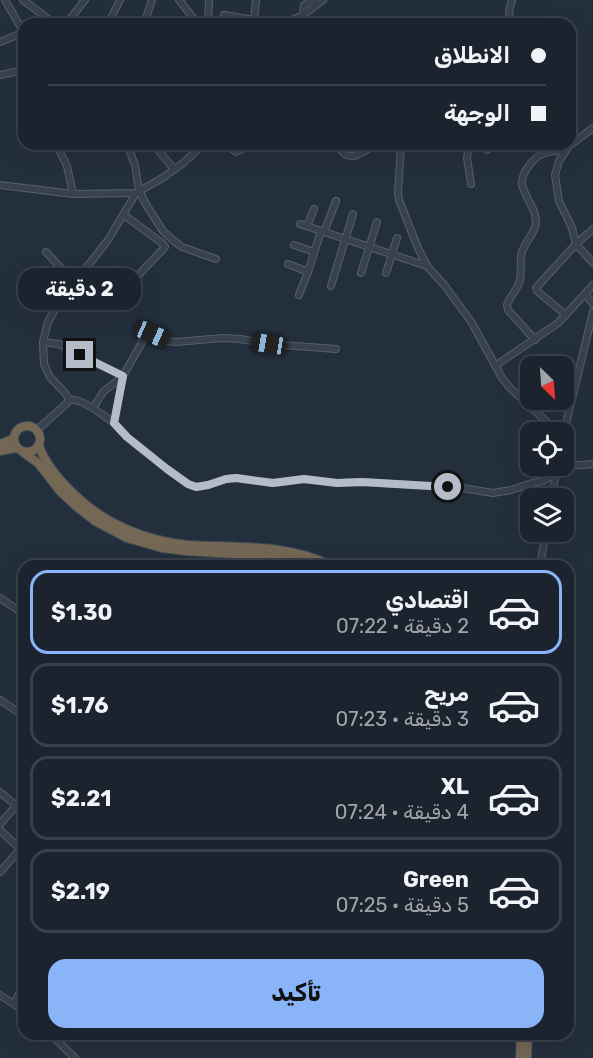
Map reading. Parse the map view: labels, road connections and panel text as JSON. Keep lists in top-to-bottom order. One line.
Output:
{"north":"bottom right","page":{"banner":["الانطلاق","الوجهة"],"bubble":"2 دقيقة","list":[{"name":"اقتصادي","note":"2 دقيقة · 07:22","value":"$1.30"},{"name":"مريح","note":"3 دقيقة · 07:23","value":"$1.76"},{"name":"XL","note":"4 دقيقة · 07:24","value":"$2.21"},{"name":"Green","note":"5 دقيقة · 07:25","value":"$2.19"}],"buttons":"تأكيد"}}
